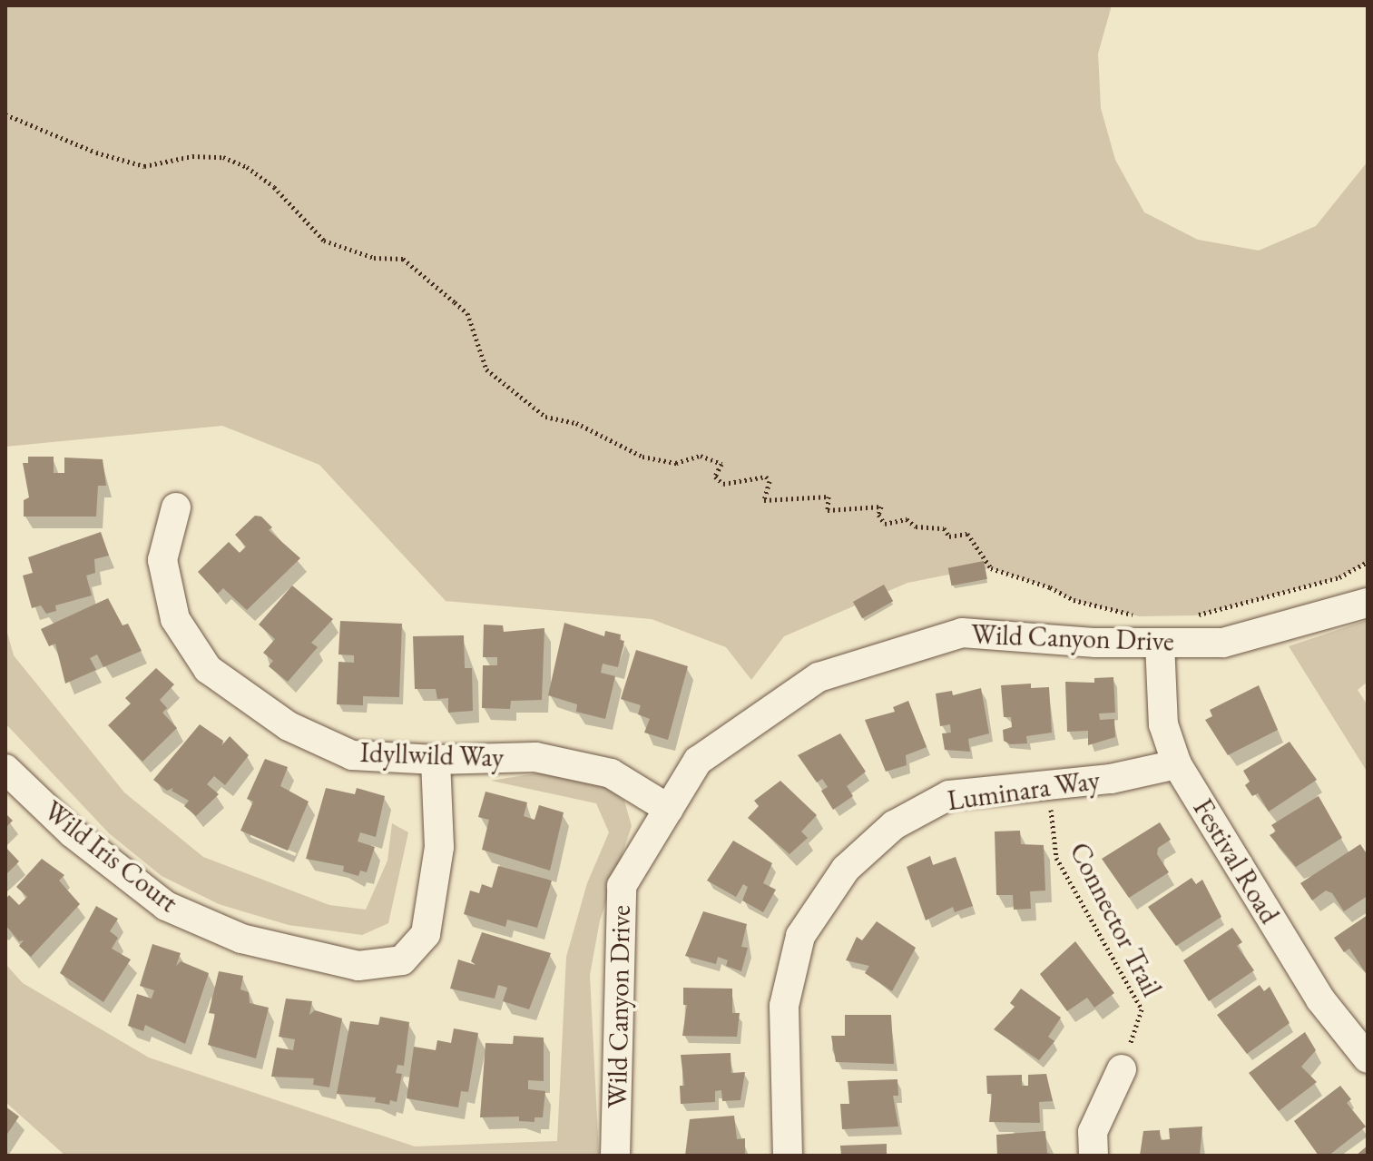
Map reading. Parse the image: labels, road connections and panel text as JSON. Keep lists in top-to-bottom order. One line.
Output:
{"streets":{"street":["Wild Canyon Drive","Idyllwild Way","Luminara Way","Wild Iris Court","Festival Road"],"path":["Connector Trail"]},"crossings":[["Wild Canyon Drive","Idyllwild Way"],["Wild Canyon Drive","Festival Road"],["Idyllwild Way","Wild Iris Court"],["Luminara Way","Festival Road"],["Luminara Way","Connector Trail"]]}
